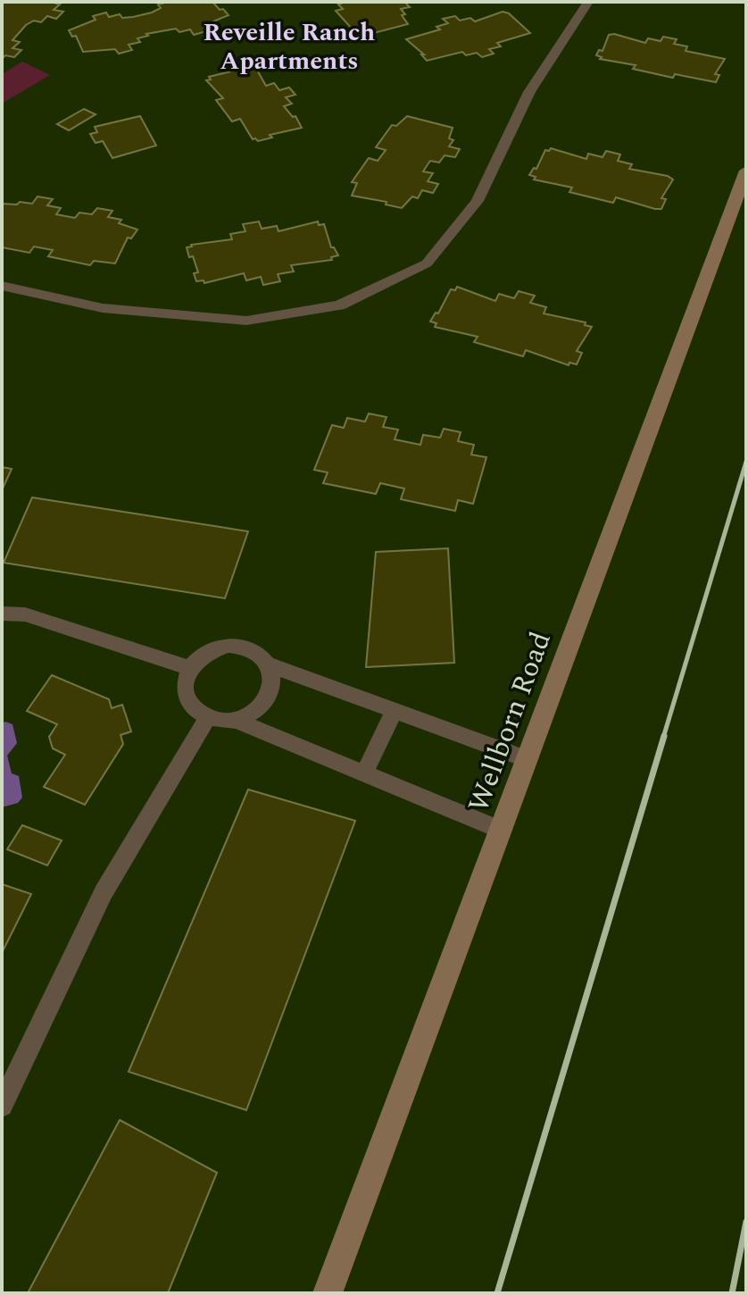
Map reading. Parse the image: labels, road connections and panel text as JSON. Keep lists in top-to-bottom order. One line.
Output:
{"streets":{"main road":["Wellborn Road"]},"districts":["Reveille Ranch Apartments"]}
